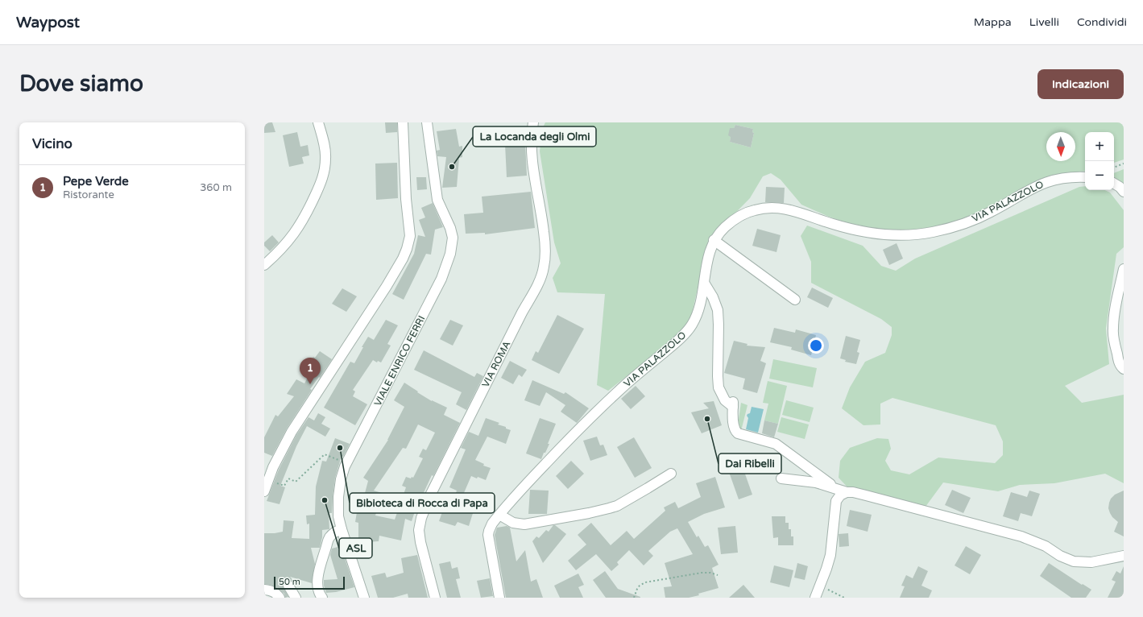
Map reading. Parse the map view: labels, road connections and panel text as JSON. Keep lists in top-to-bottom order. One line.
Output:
{"streets":{"street":["VIA PALAZZOLO","VIALE ENRICO FERRI","VIA ROMA"]},"places":["La Locanda degli Olmi","Dai Ribelli","Bibioteca di Rocca di Papa","ASL"],"scale_bar":"50 m","north":"bottom","page":{"header":"Waypost","nav":["Mappa","Livelli","Condividi"],"buttons":"Indicazioni","title":"Dove siamo","heading":"Vicino","map_buttons":["+","−"],"list":[{"mark":"1","name":"Pepe Verde","note":"Ristorante","value":"360 m"}],"pins":"1","scale":"50 m"}}
